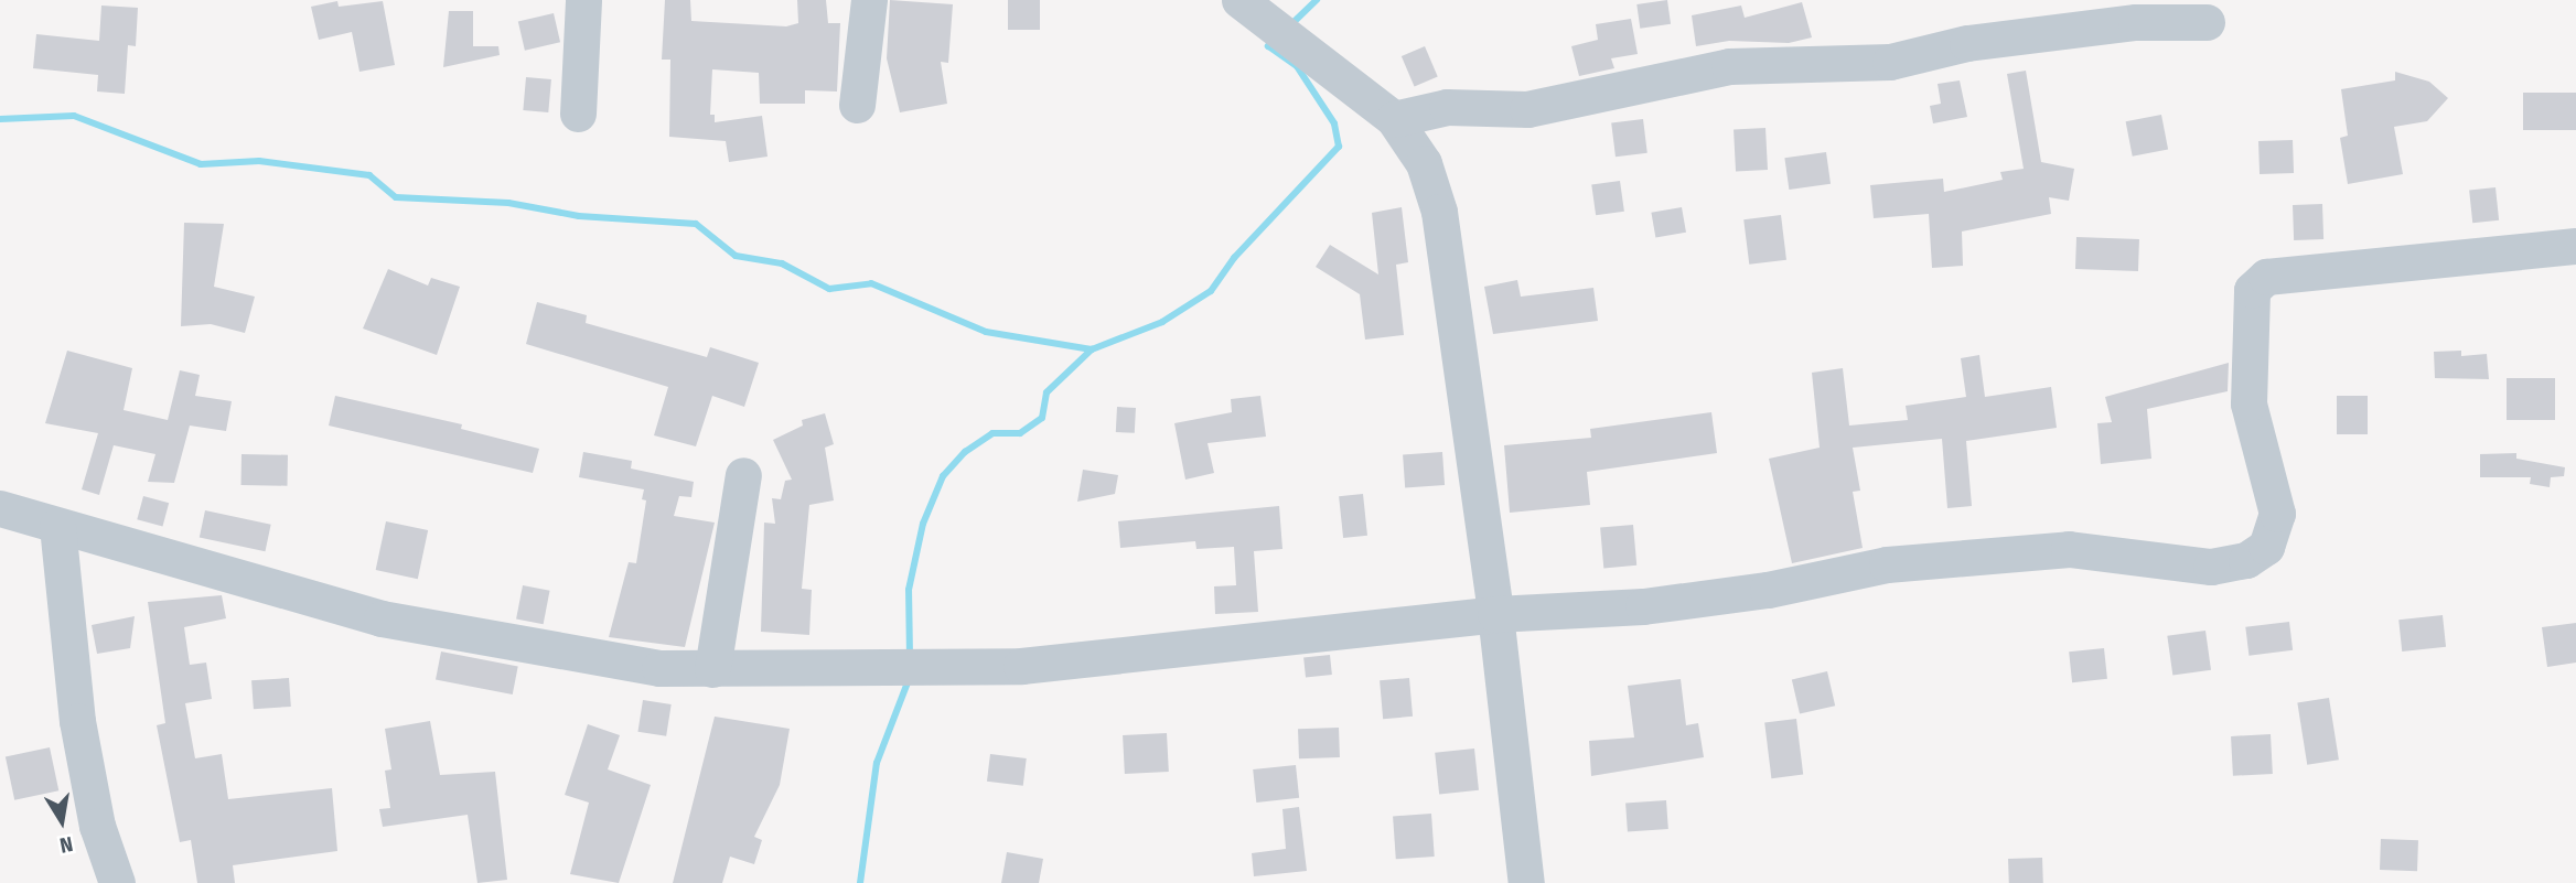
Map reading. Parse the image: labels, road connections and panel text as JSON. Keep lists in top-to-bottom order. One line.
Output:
{"north":"bottom"}
